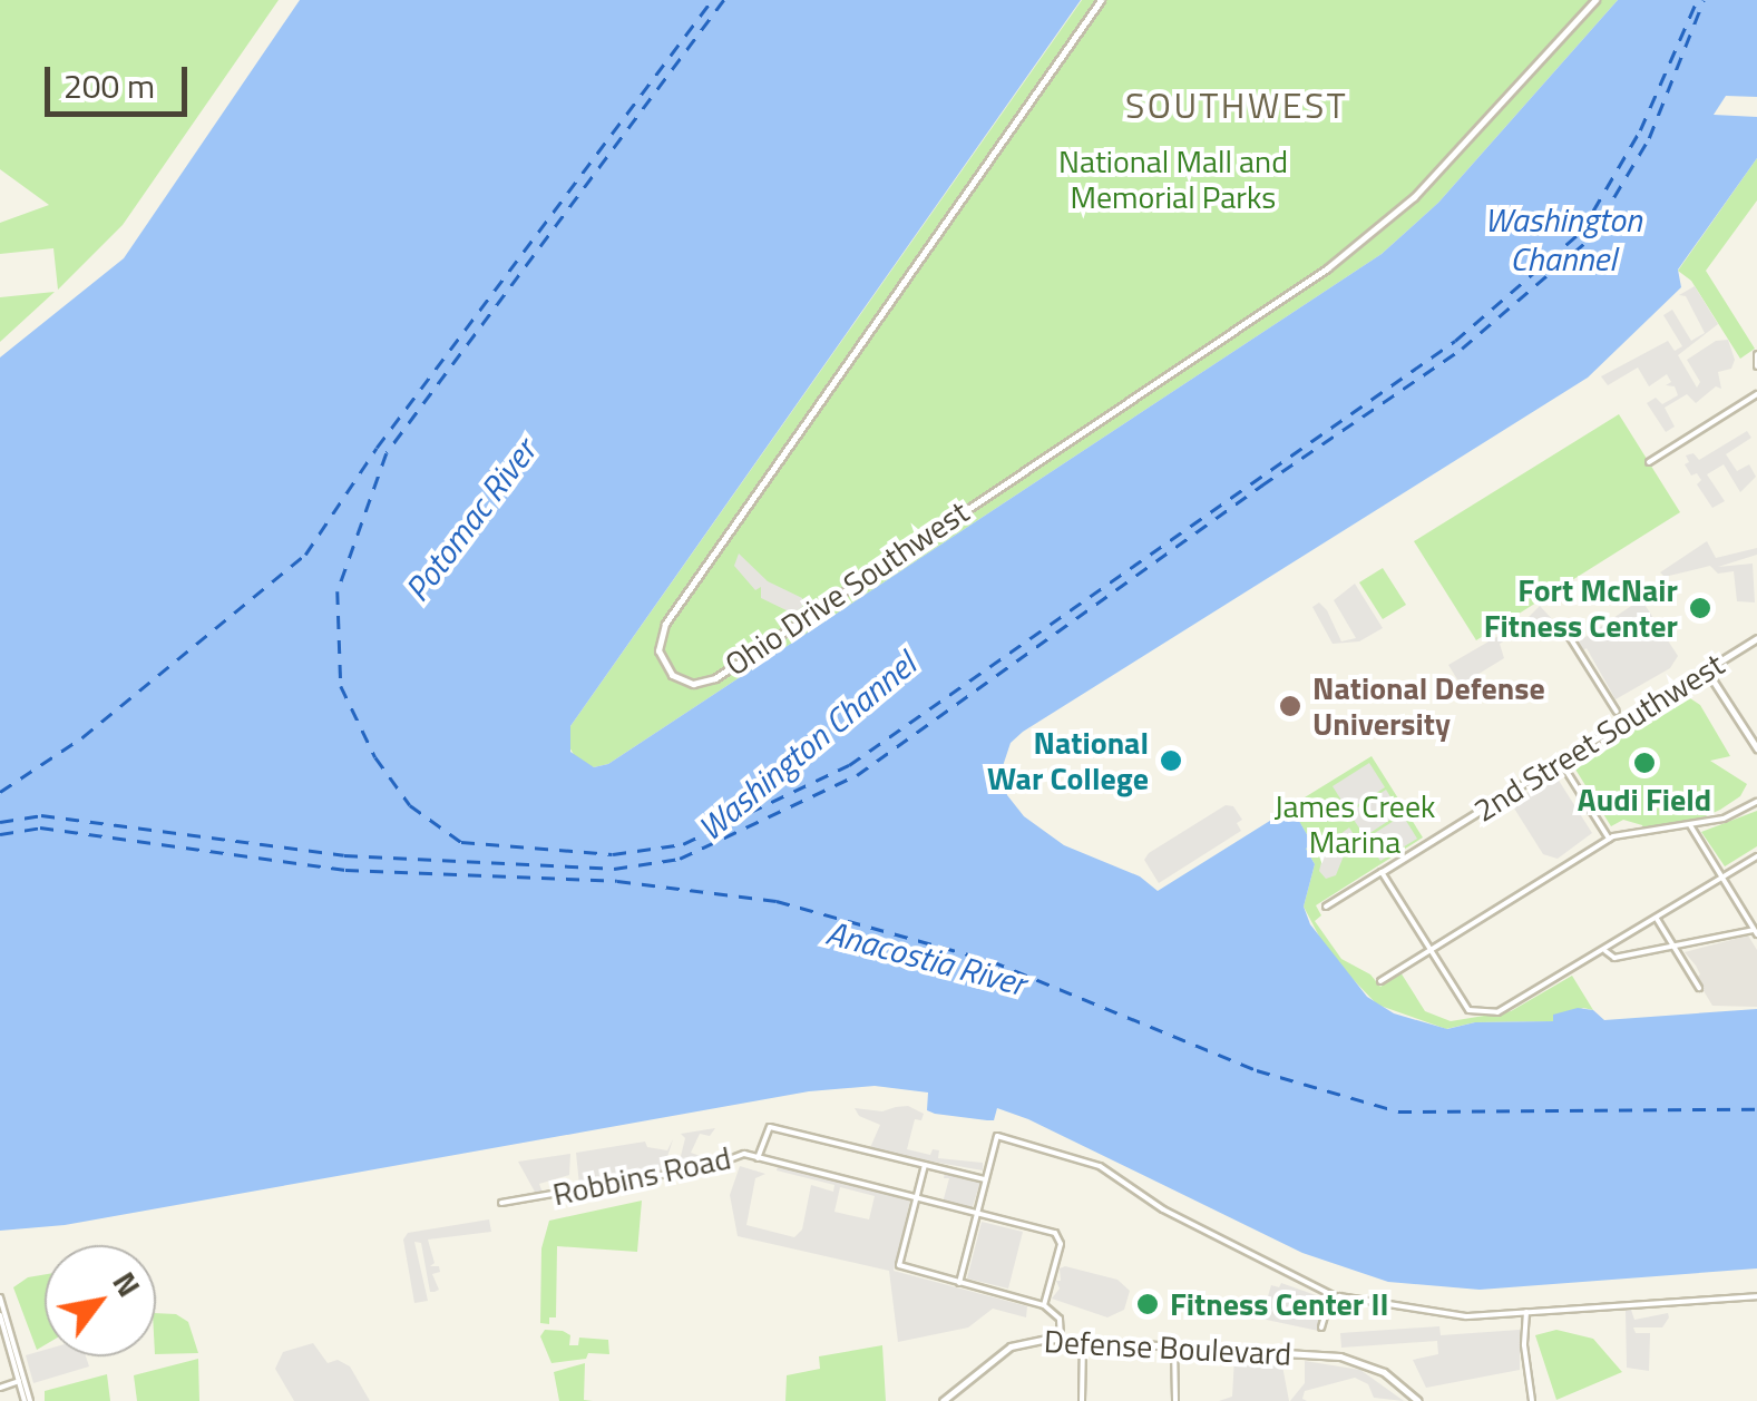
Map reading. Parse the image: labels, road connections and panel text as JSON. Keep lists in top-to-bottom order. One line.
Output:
{"streets":{"street":["Ohio Drive Southwest","2nd Street Southwest","Robbins Road","Defense Boulevard"]},"districts":["SOUTHWEST"],"water":["Washington Channel","Potomac River","Anacostia River"],"parks":["National Mall and Memorial Parks","James Creek Marina"],"places":["Fort McNair Fitness Center","National Defense University","National War College","Audi Field","Fitness Center II"],"scale_bar":"200 m","north":"top right"}
